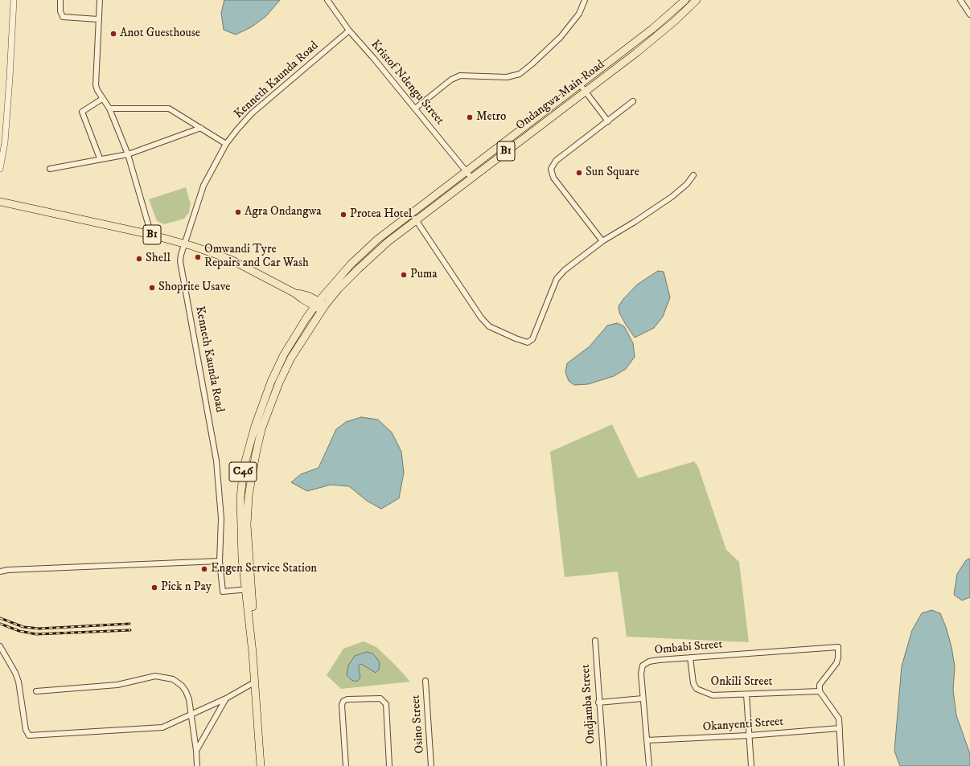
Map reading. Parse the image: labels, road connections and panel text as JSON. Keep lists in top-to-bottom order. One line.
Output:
{"streets":{"main road":["Ondangwa Main Road","B1","C46"],"street":["Kenneth Kaunda Road","Kristof Ndengu Street","Ombabi Street","Onkili Street","Ondjamba Street","Osino Street","Okanyenti Street"]},"crossings":[["Kenneth Kaunda Road","Kristof Ndengu Street"],["Kenneth Kaunda Road","B1"],["Kenneth Kaunda Road","C46"],["Kristof Ndengu Street","Ondangwa Main Road"],["Ondangwa Main Road","B1"],["Ondangwa Main Road","C46"],["B1","C46"],["Ombabi Street","Onkili Street"],["Ombabi Street","Okanyenti Street"]],"places":["Anot Guesthouse","Metro","Sun Square","Agra Ondangwa","Protea Hotel","Omwandi Tyre Repairs and Car Wash","Shell","Puma","Shoprite Usave","Engen Service Station","Pick n Pay"]}
